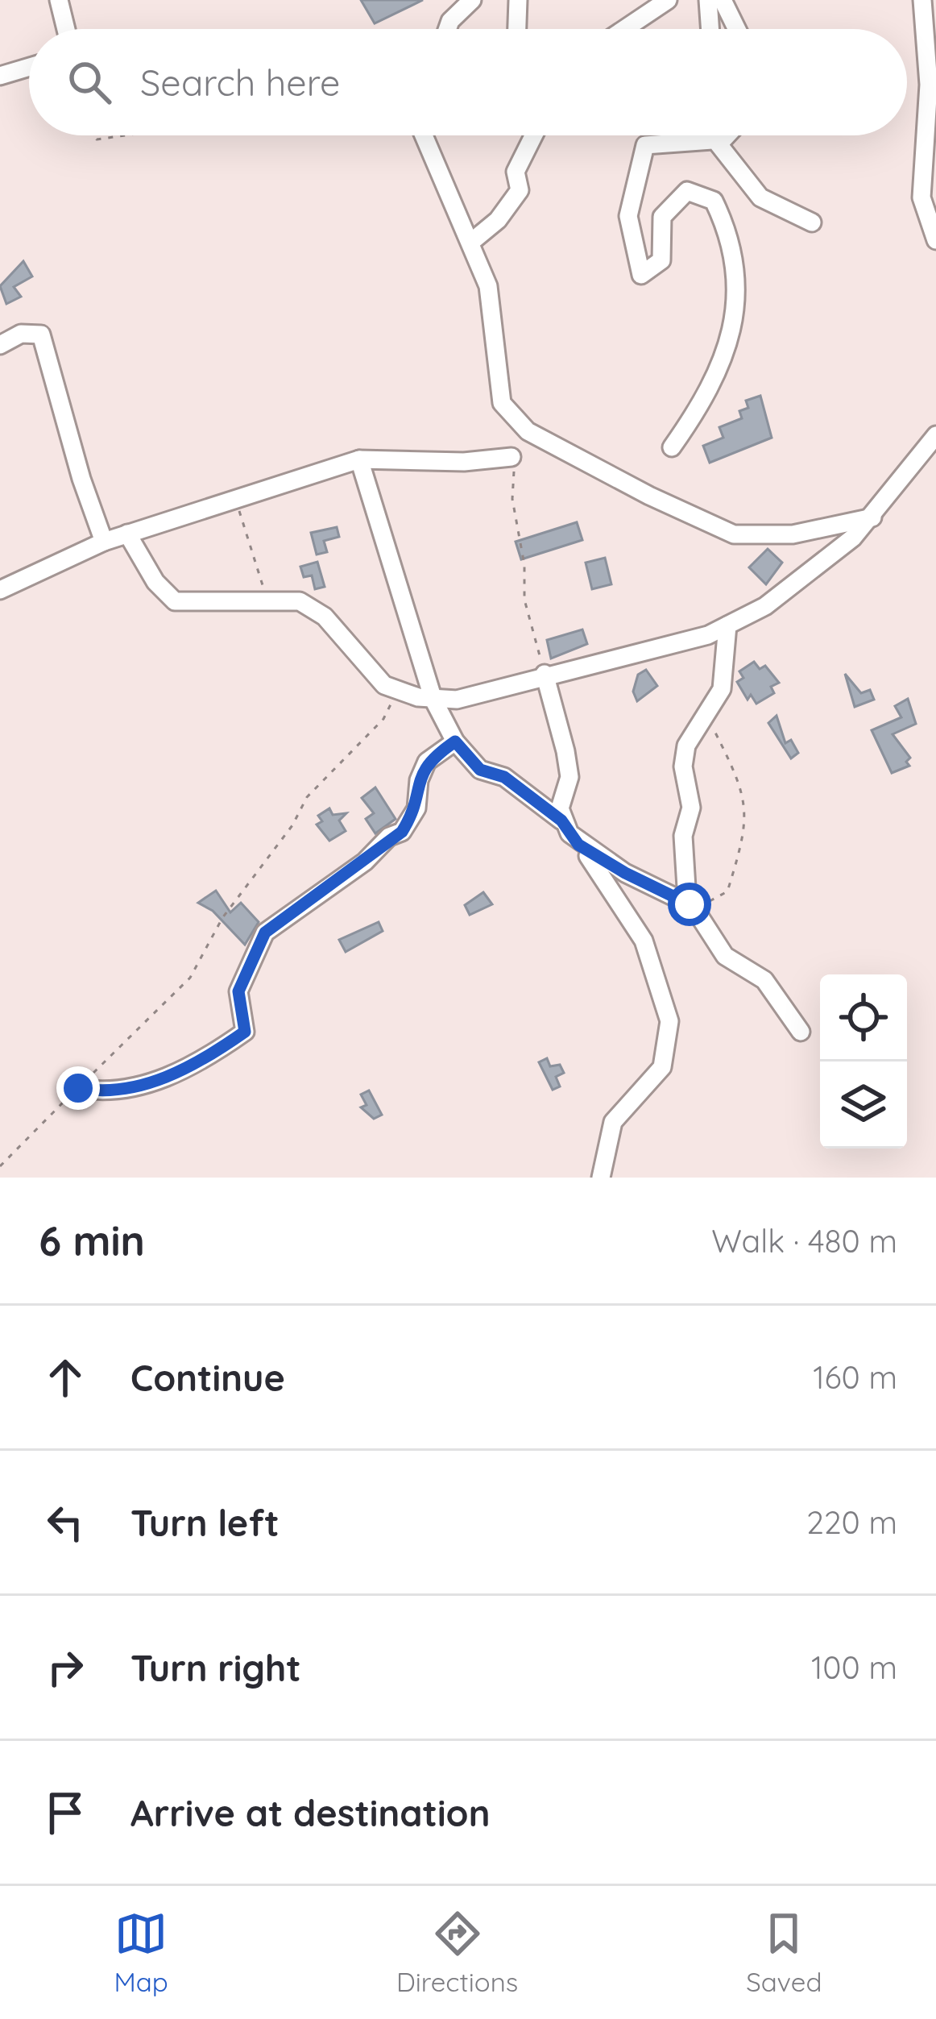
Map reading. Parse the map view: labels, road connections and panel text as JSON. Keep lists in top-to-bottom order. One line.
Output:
{"page":{"search":"Search here","heading":["6 min","Walk · 480 m"],"list":[["Continue","160 m"],["Turn left","220 m"],["Turn right","100 m"],"Arrive at destination"],"nav":["Map","Directions","Saved"]}}
